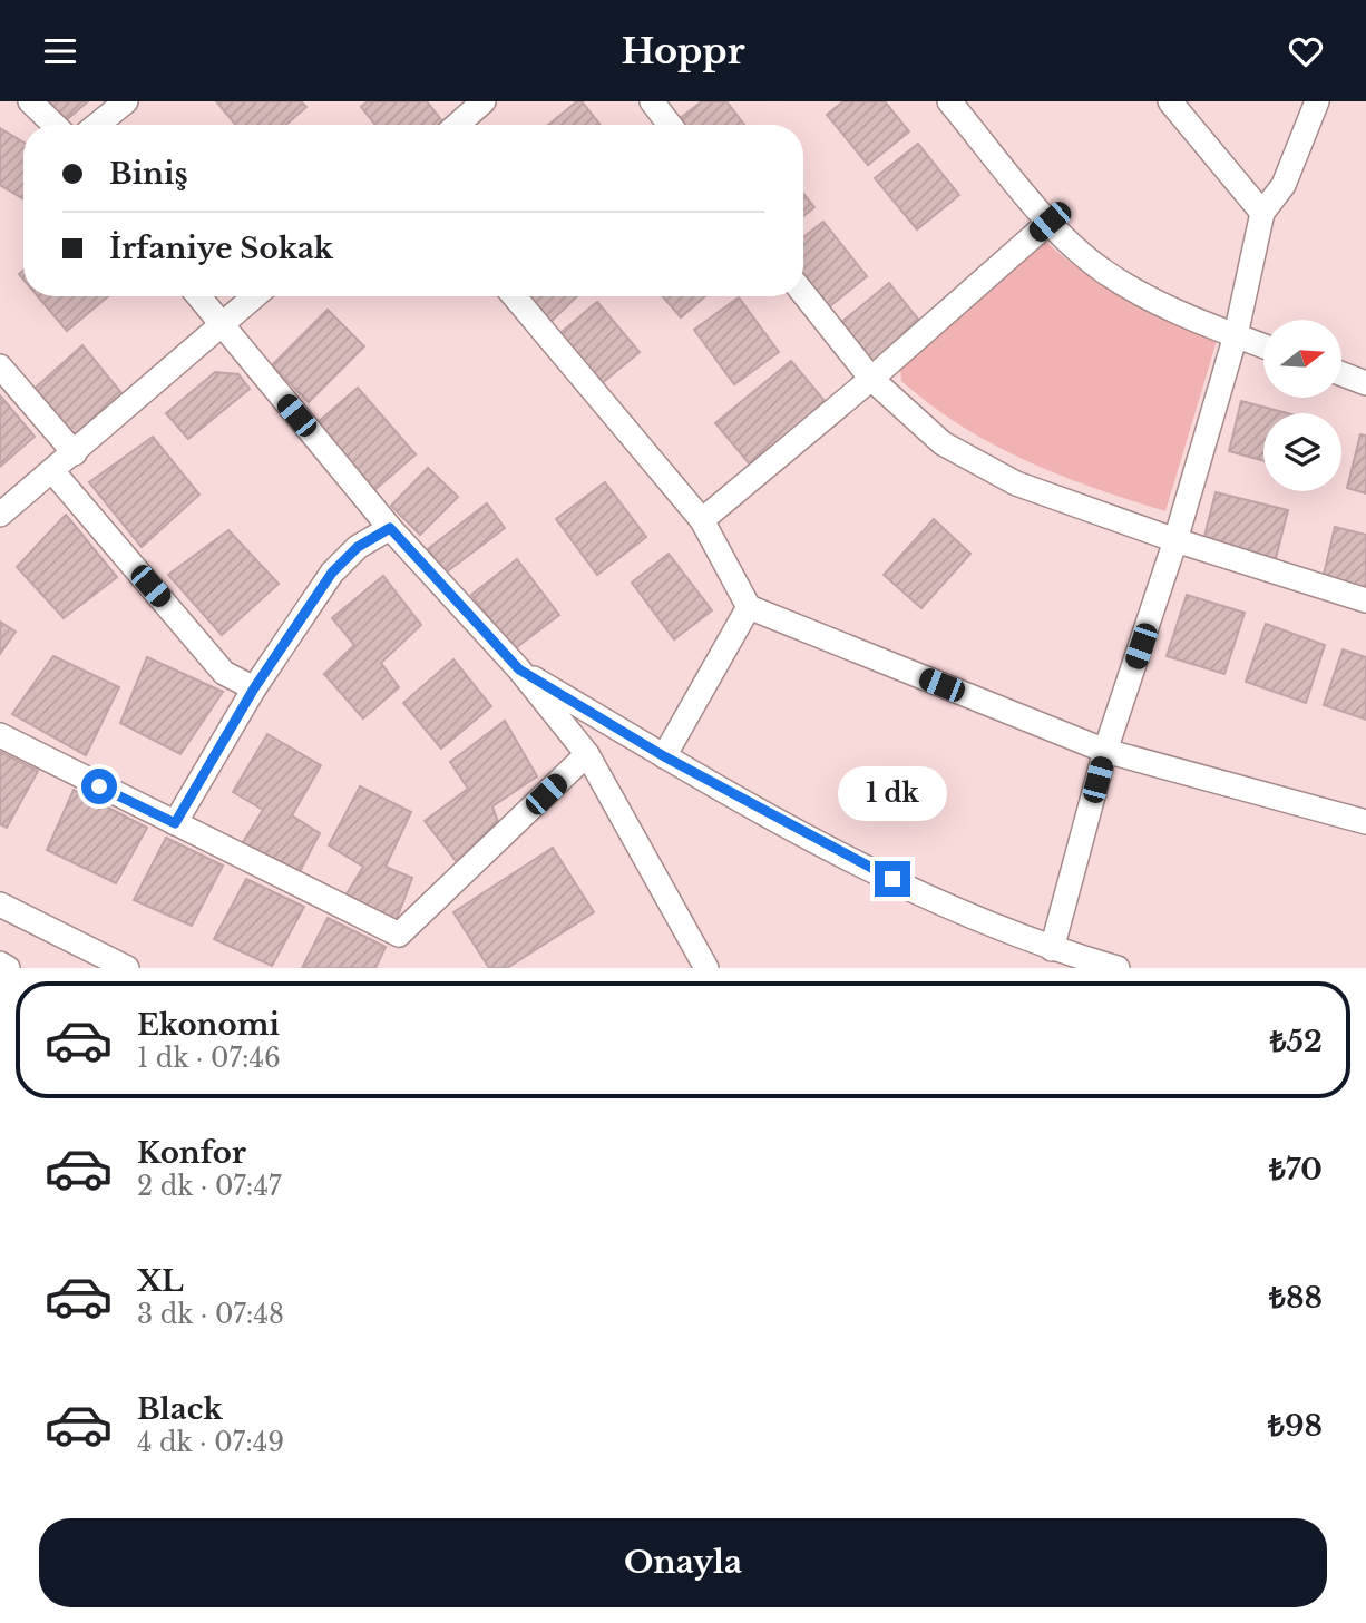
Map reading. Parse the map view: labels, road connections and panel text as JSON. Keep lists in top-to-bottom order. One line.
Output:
{"north":"right","page":{"header":"Hoppr","banner":["Biniş","İrfaniye Sokak"],"bubble":"1 dk","list":[{"name":"Ekonomi","note":"1 dk · 07:46","value":"₺52"},{"name":"Konfor","note":"2 dk · 07:47","value":"₺70"},{"name":"XL","note":"3 dk · 07:48","value":"₺88"},{"name":"Black","note":"4 dk · 07:49","value":"₺98"}],"buttons":"Onayla"}}
